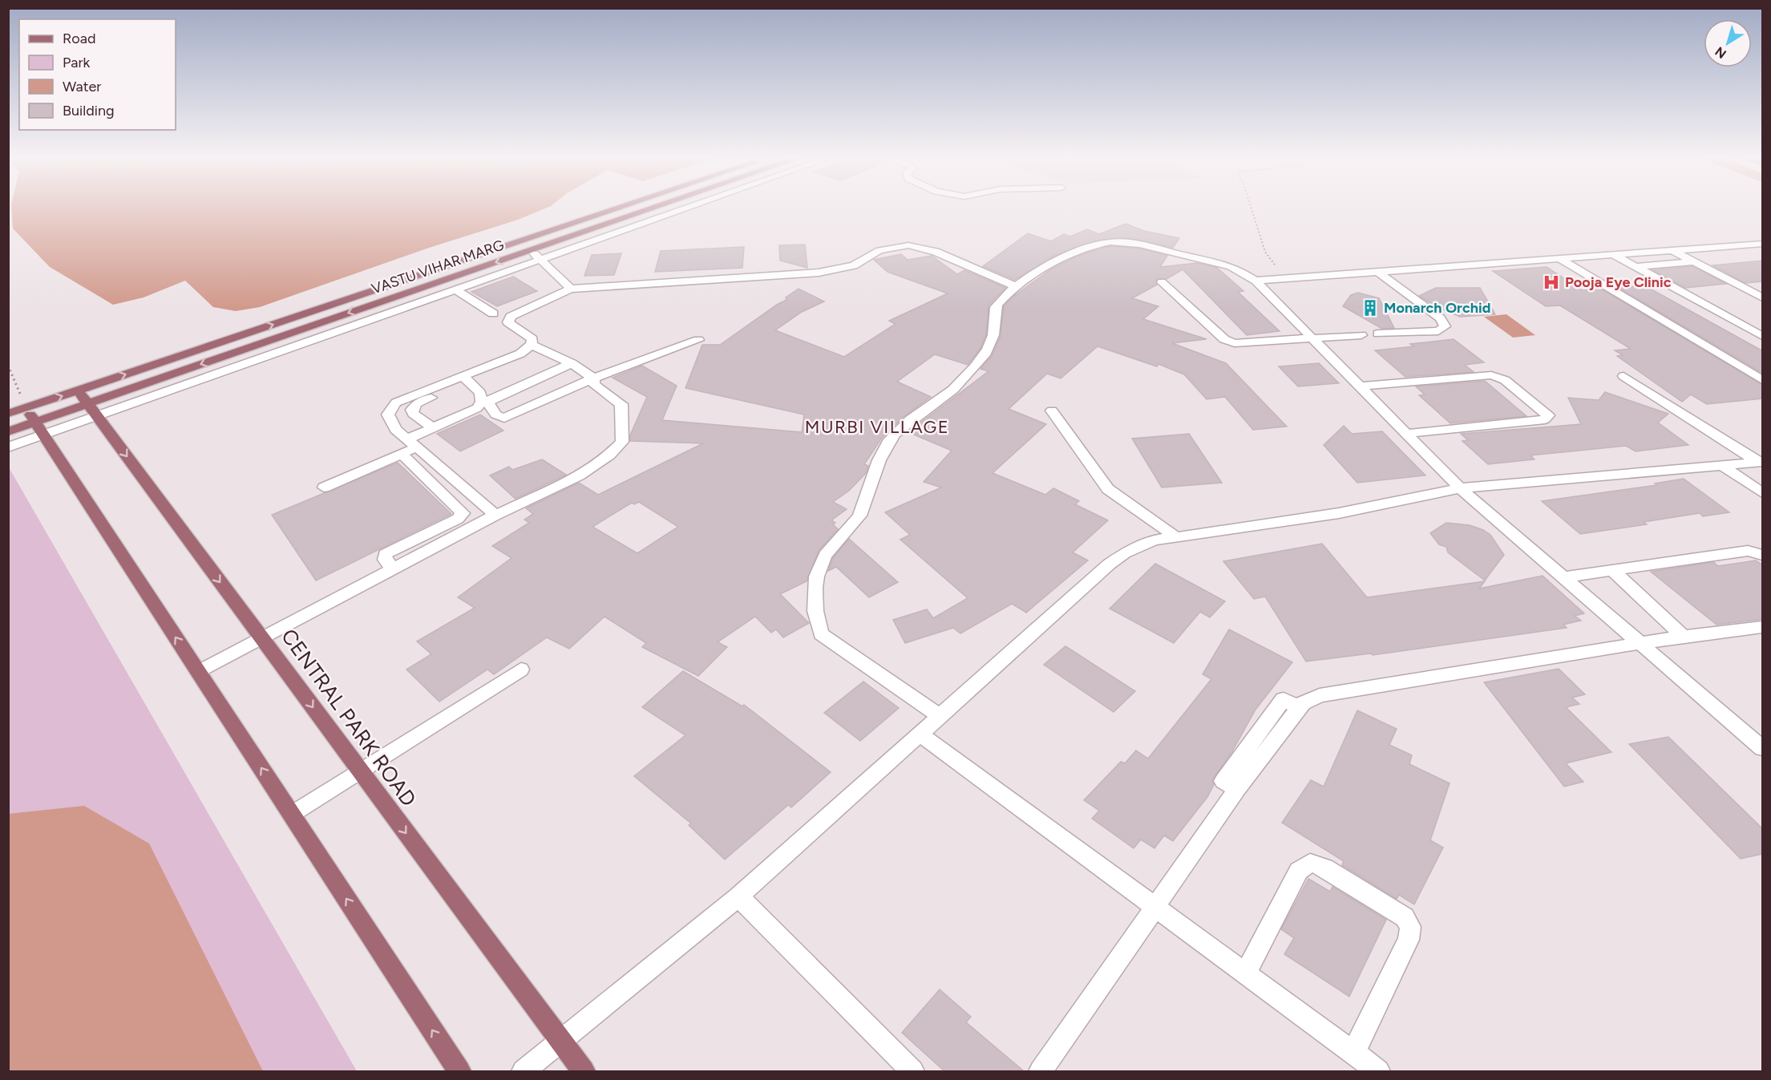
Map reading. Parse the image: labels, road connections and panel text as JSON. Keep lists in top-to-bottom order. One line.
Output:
{"streets":{"main road":["VASTU VIHAR MARG","CENTRAL PARK ROAD"]},"crossings":[["VASTU VIHAR MARG","CENTRAL PARK ROAD"]],"districts":["MURBI VILLAGE"],"places":{"hospital":["Pooja Eye Clinic"],"building":["Monarch Orchid"]},"legend":["Road","Park","Water","Building"],"north":"bottom left"}
